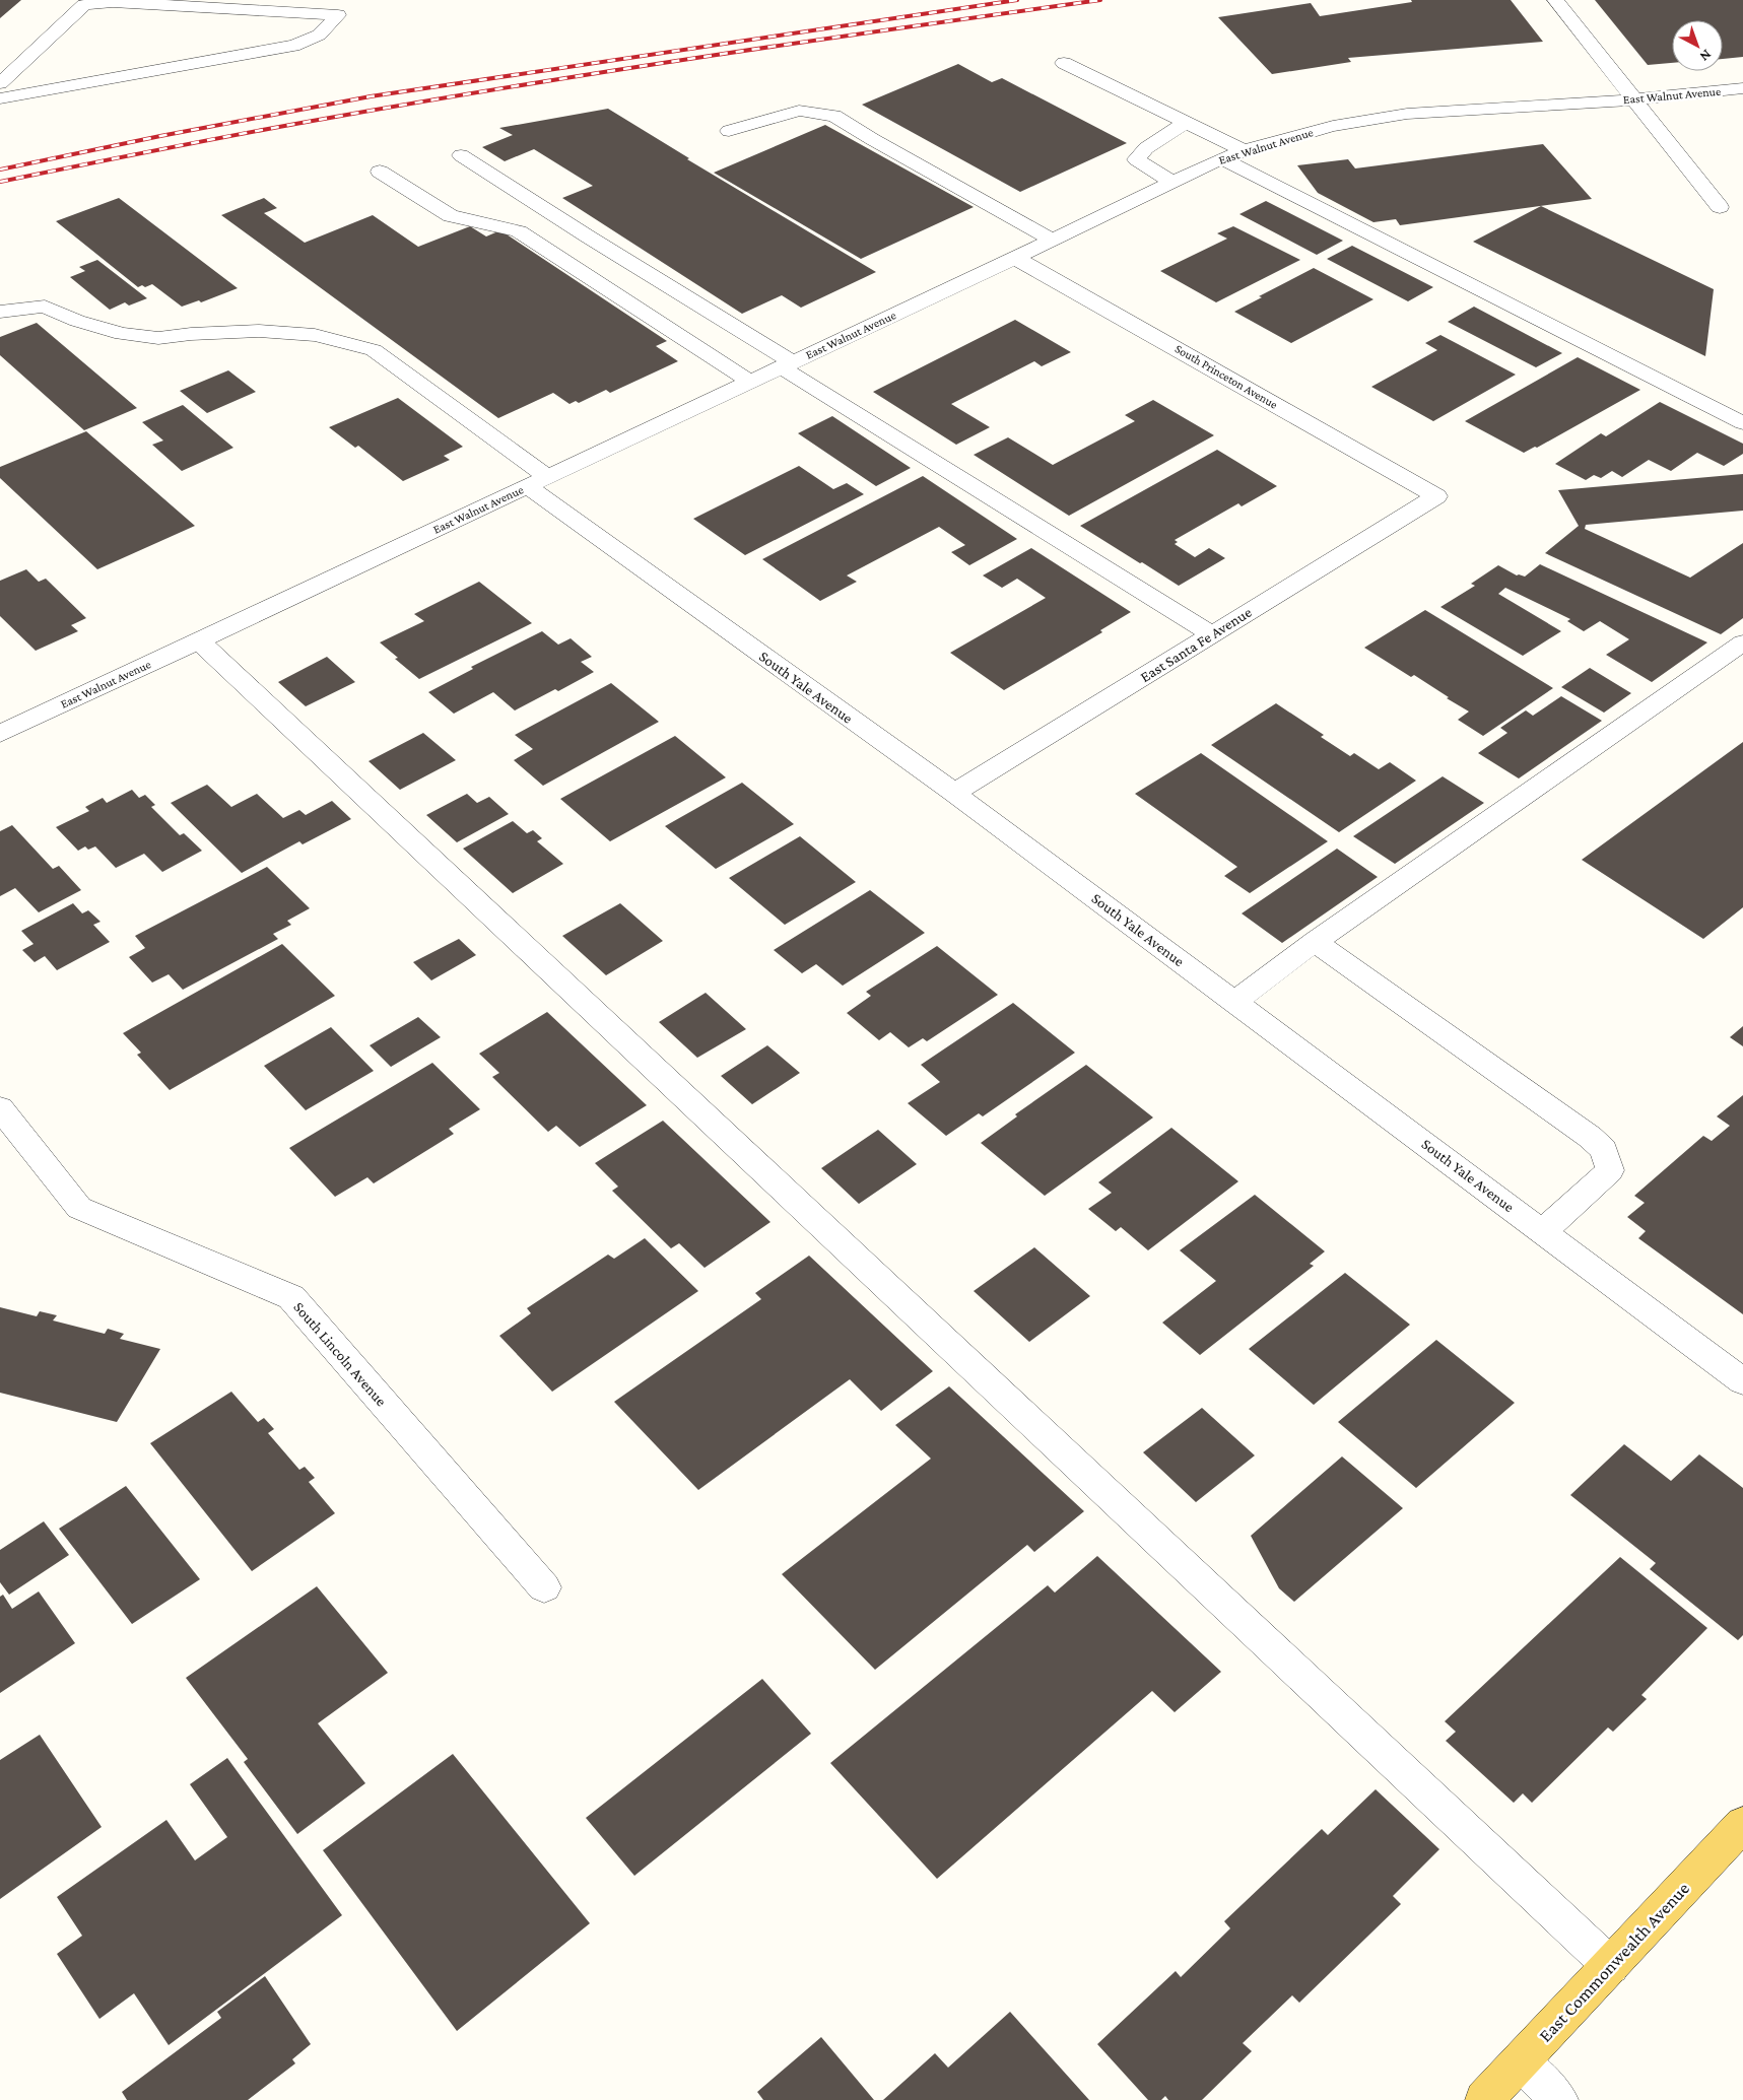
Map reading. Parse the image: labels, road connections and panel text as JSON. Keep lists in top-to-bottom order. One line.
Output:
{"streets":{"main road":["East Commonwealth Avenue"],"street":["East Walnut Avenue","South Princeton Avenue","East Santa Fe Avenue","South Yale Avenue","South Lincoln Avenue"]},"crossings":[["East Walnut Avenue","South Princeton Avenue"],["East Walnut Avenue","South Yale Avenue"],["South Princeton Avenue","East Santa Fe Avenue"],["East Santa Fe Avenue","South Yale Avenue"]],"north":"bottom right"}
